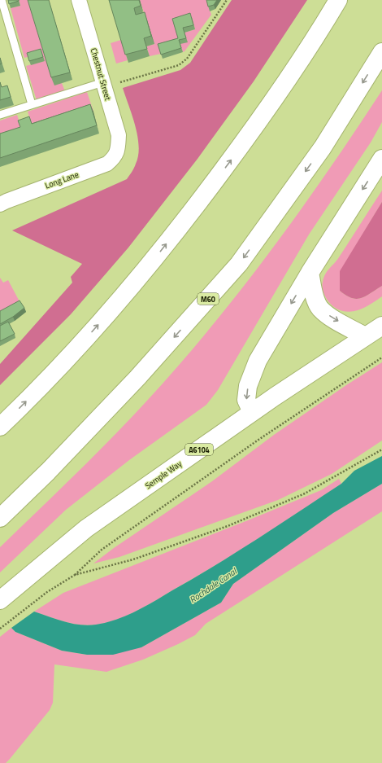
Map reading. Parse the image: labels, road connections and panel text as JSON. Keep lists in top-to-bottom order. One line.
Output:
{"streets":{"highway":["M60","A6104","Semple Way"],"street":["Chestnut Street","Long Lane"]},"crossings":[["Chestnut Street","Long Lane"]],"water":["Rochdale Canal"]}
